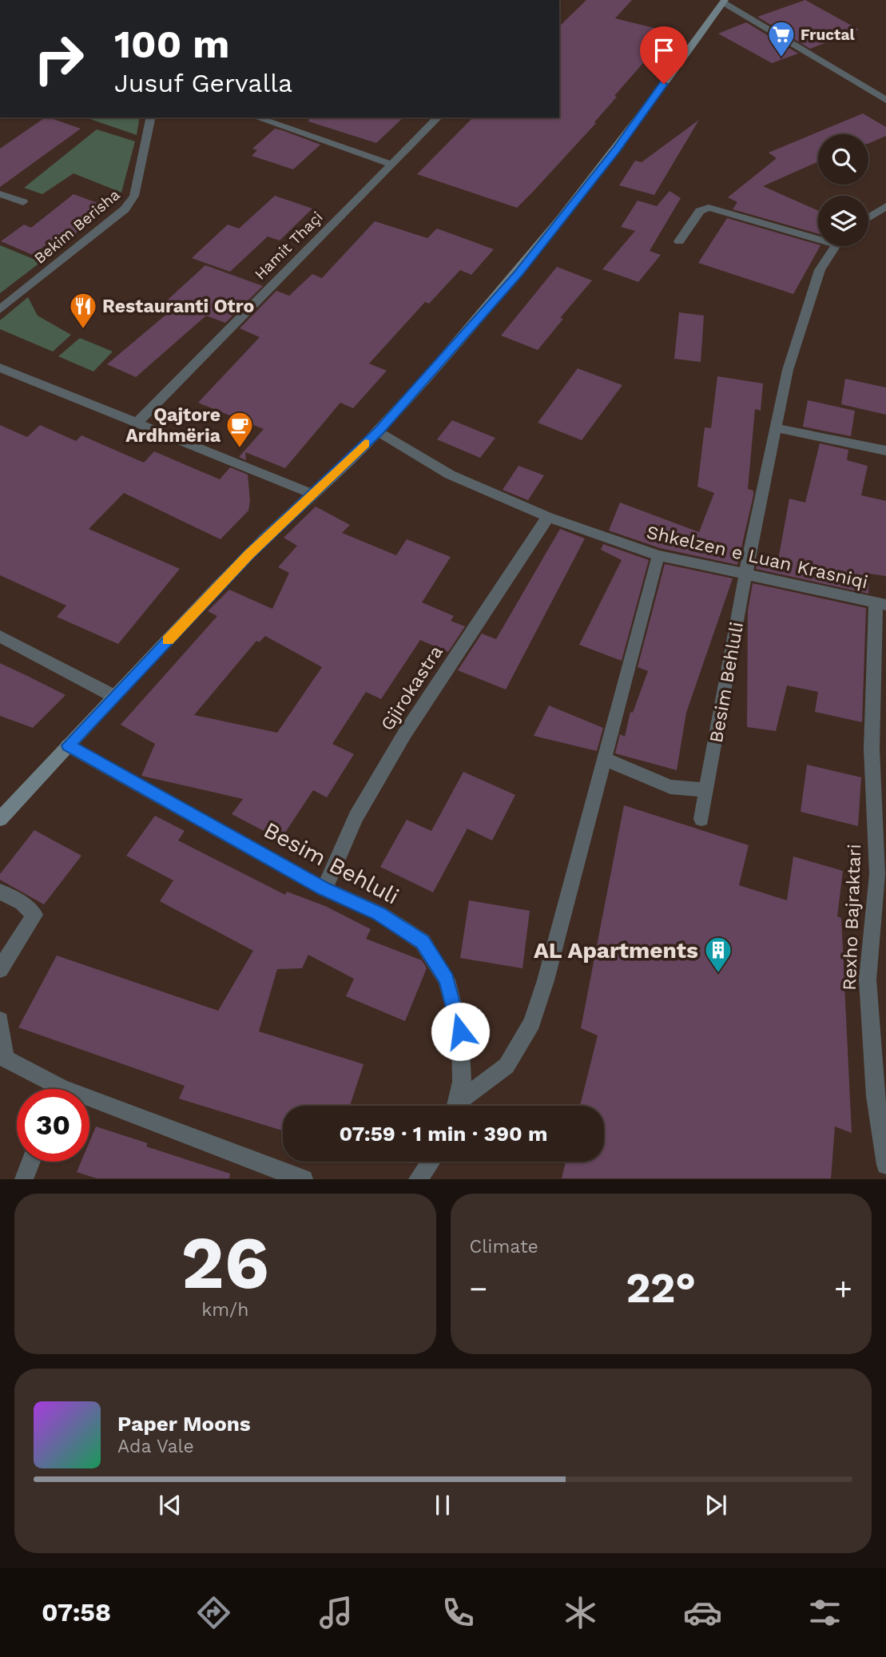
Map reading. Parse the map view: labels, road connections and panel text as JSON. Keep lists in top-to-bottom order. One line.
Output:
{"streets":{"street":["Bekim Berisha","Hamit Thaçi","Shkelzen e Luan Krasniqi","Besim Behluli","Gjirokastra","Rexho Bajraktari"]},"crossings":[["Shkelzen e Luan Krasniqi","Besim Behluli"],["Shkelzen e Luan Krasniqi","Gjirokastra"],["Shkelzen e Luan Krasniqi","Rexho Bajraktari"],["Besim Behluli","Gjirokastra"]],"places":{"supermarket":["Fructal"],"restaurant":["Restauranti Otro"],"cafe":["Qajtore Ardhmëria"],"building":["AL Apartments"]},"page":{"turn":["100 m","Jusuf Gervalla"],"limit":"30","trip":"07:59 · 1 min · 390 m","tile":[["26","km/h"],"Climate"],"heat":["−","22°","+"],"song":["Paper Moons","Ada Vale"],"tabs":"07:58"}}
